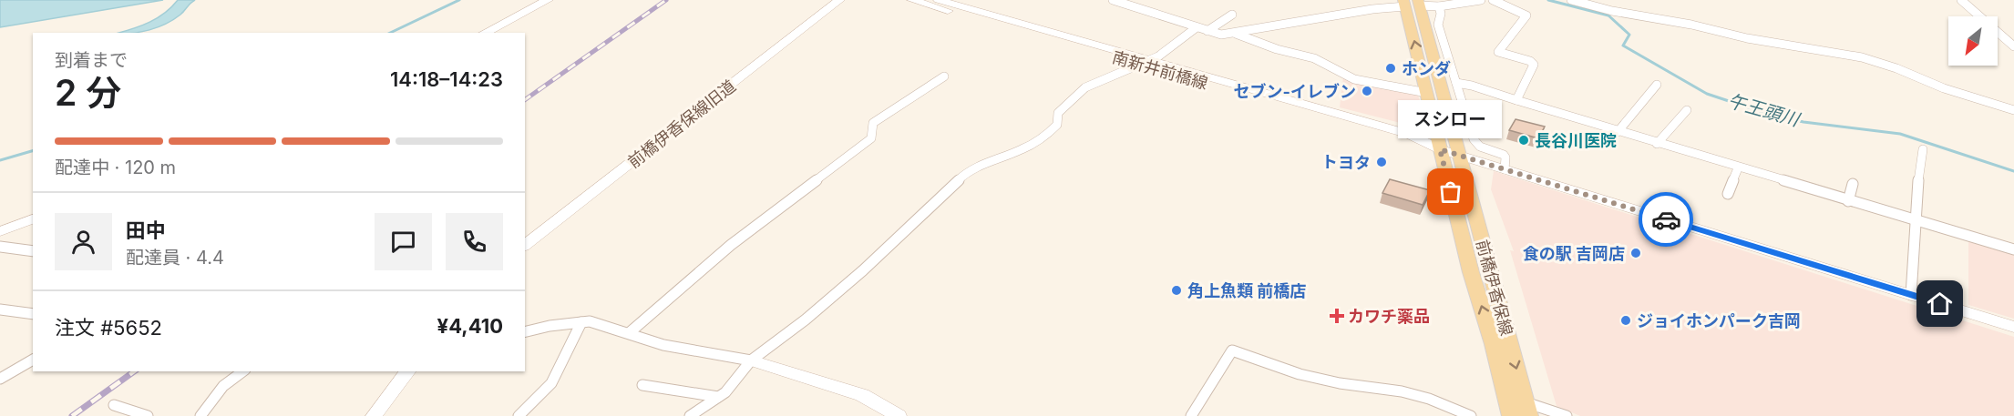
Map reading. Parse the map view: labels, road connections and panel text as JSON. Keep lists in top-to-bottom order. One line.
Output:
{"streets":{"main road":["南新井前橋線","前橋伊香保線旧道","前橋伊香保線"]},"crossings":[["南新井前橋線","前橋伊香保線"]],"water":["午王頭川"],"places":{"other":["ホンダ","セブン-イレブン","長谷川医院","トヨタ","スシロー","食の駅 吉岡店","角上魚類 前橋店","ジョイホンパーク吉岡"],"health":["カワチ薬品"]},"north":"bottom left","page":{"heading":["2 分","到着まで","14:18–14:23"],"panel":["田中","配達員 · 4.4","注文 #5652","¥4,410"],"bubble":"スシロー","bar":"配達中 · 120 m"}}
